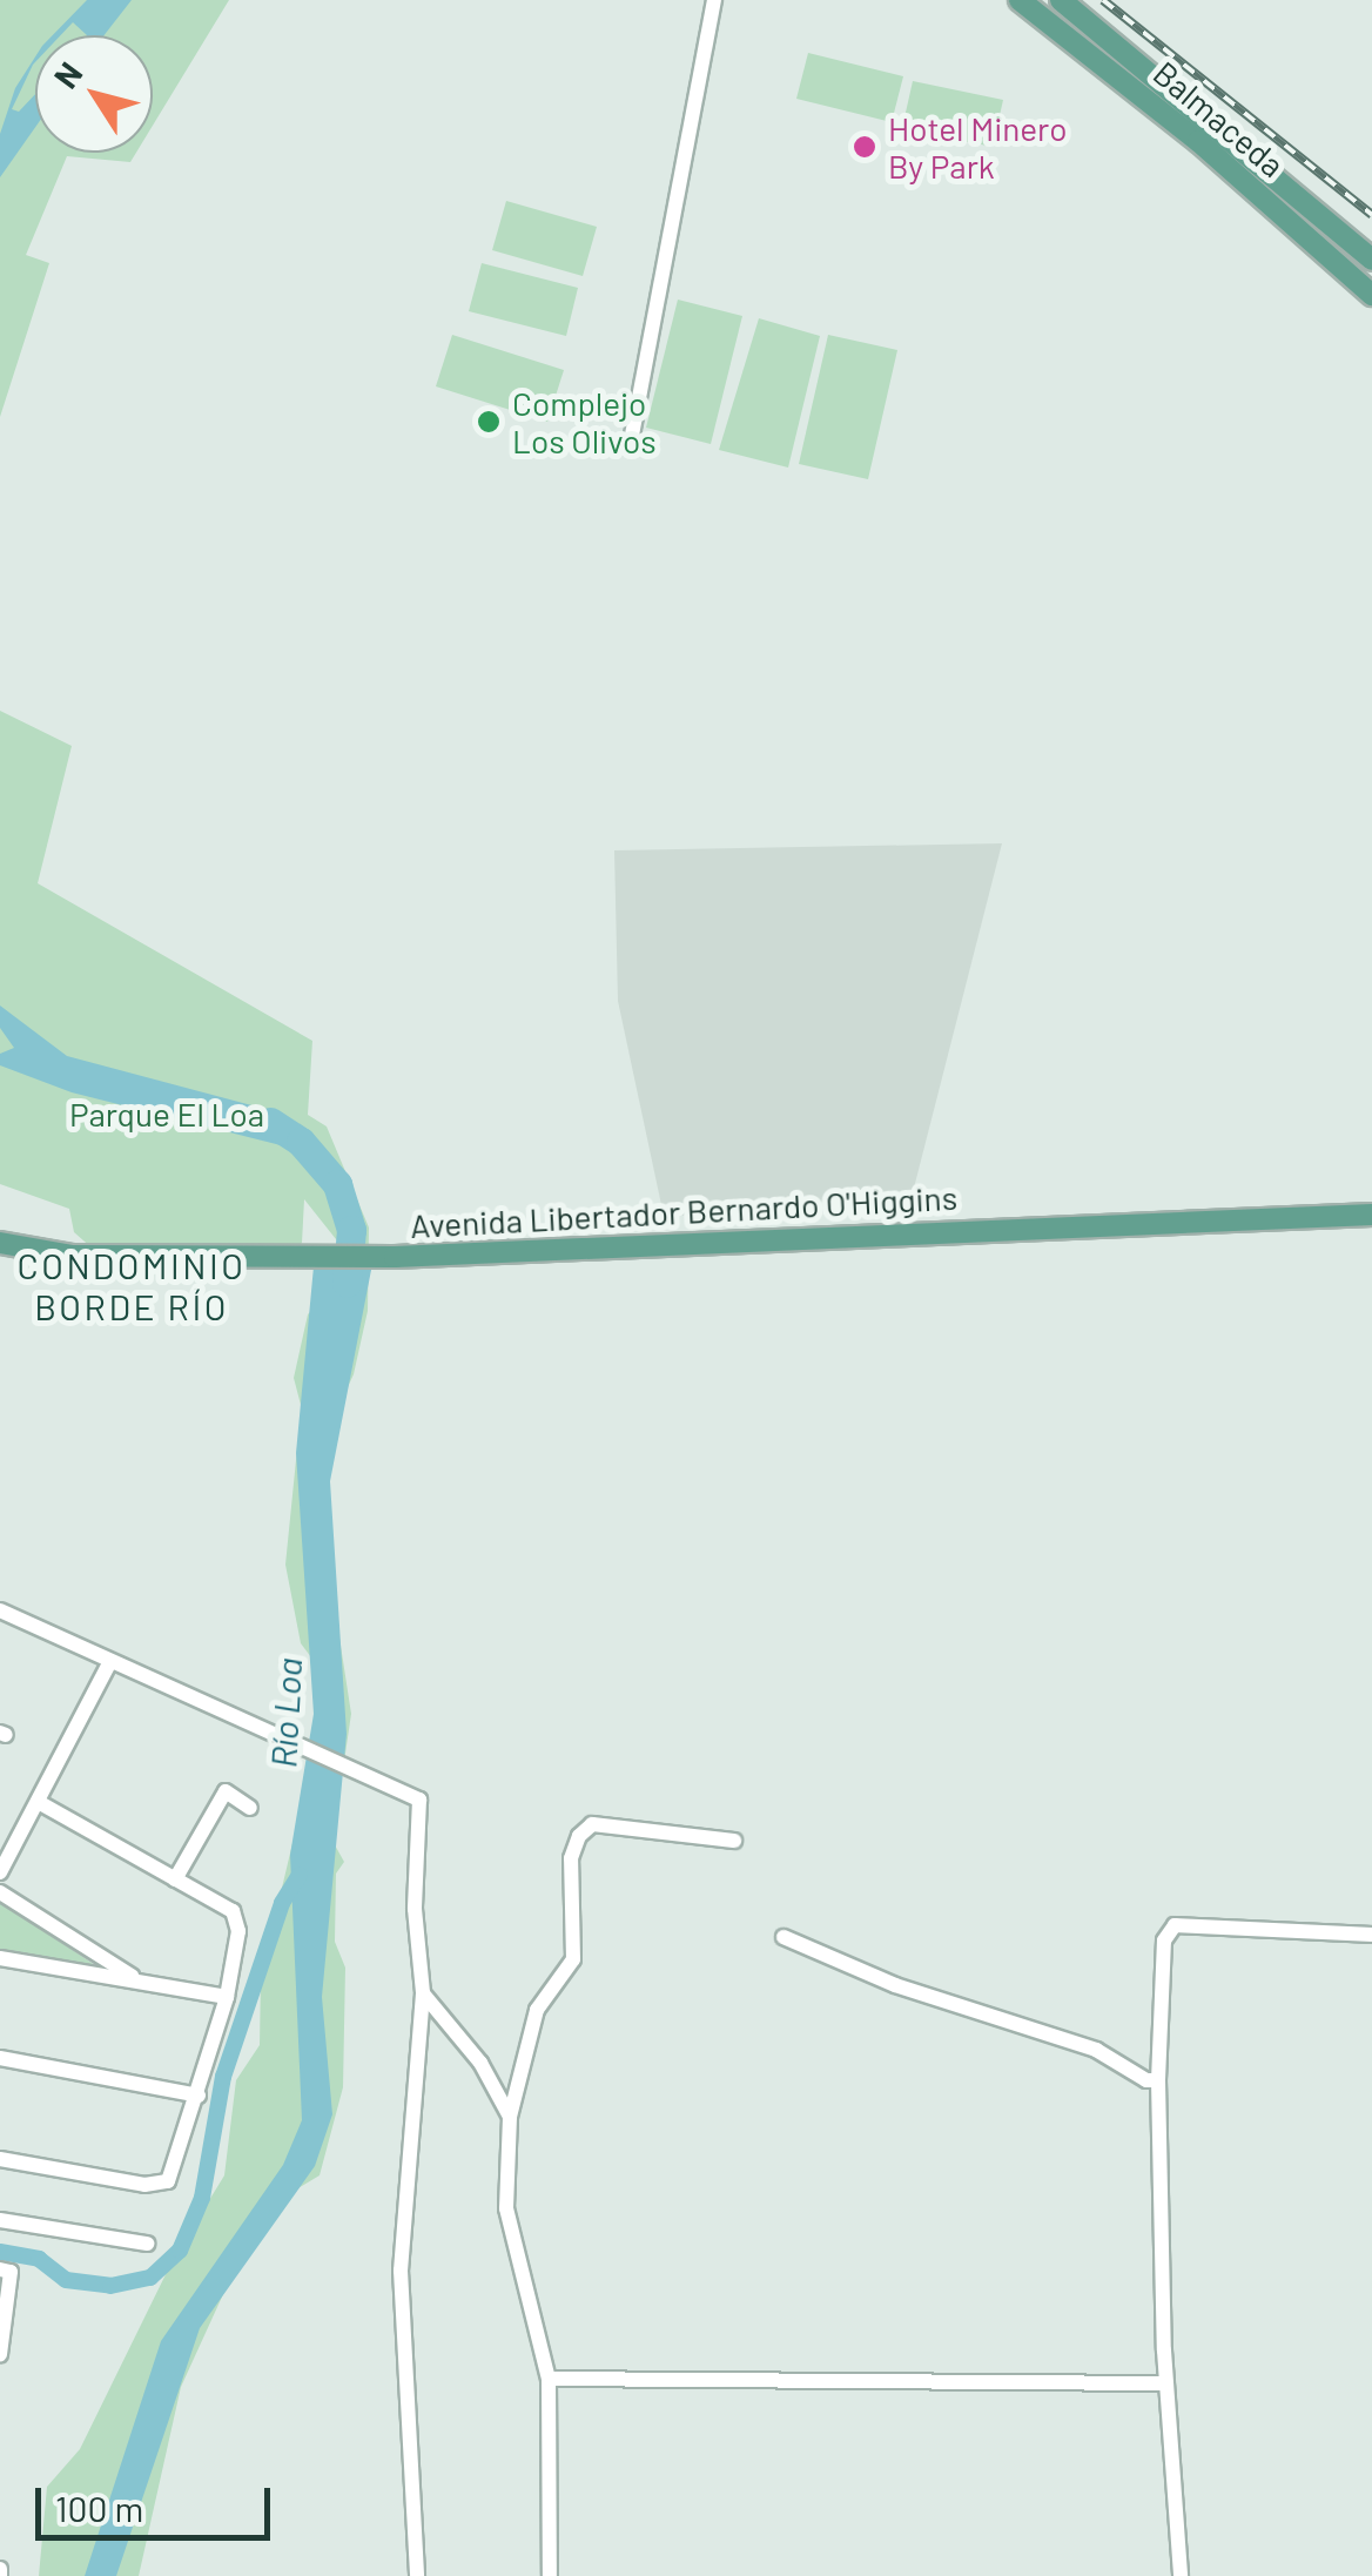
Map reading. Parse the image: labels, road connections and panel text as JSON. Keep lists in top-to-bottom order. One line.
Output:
{"streets":{"main road":["Balmaceda","Avenida Libertador Bernardo O'Higgins"]},"districts":["CONDOMINIO BORDE RÍO"],"water":["Río Loa"],"parks":["Parque El Loa"],"places":["Hotel Minero By Park","Complejo Los Olivos"],"scale_bar":"100 m","north":"top left"}
